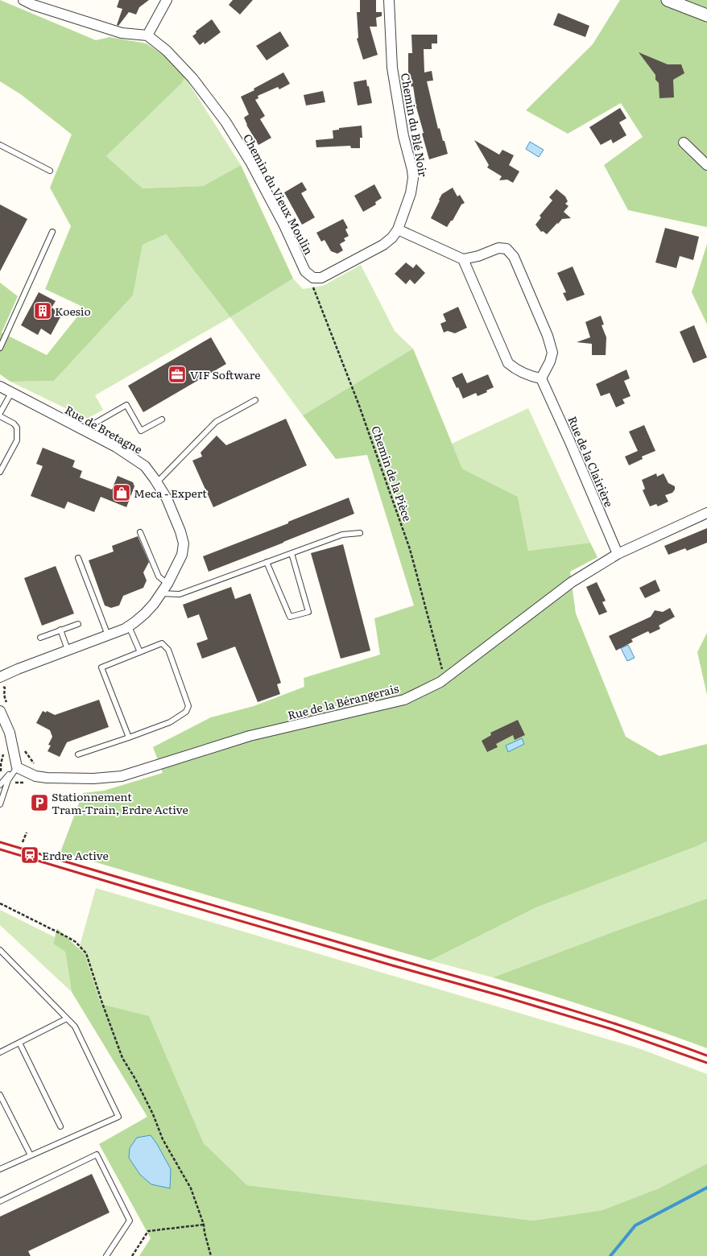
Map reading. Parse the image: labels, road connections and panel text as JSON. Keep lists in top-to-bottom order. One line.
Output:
{"streets":{"street":["Chemin du Blé Noir","Chemin du Vieux Moulin","Rue de Bretagne","Rue de la Clairière","Rue de la Bérangerais"],"path":["Chemin de la Pièce"]},"crossings":[["Chemin du Blé Noir","Chemin du Vieux Moulin"],["Chemin du Blé Noir","Chemin de la Pièce"],["Chemin du Vieux Moulin","Chemin de la Pièce"],["Rue de la Clairière","Rue de la Bérangerais"],["Chemin de la Pièce","Rue de la Bérangerais"]],"places":{"building":["Koesio"],"office":["VIF Software"],"shop":["Meca - Expert"],"parking":["Stationnement Tram-Train, Erdre Active"],"station":["Erdre Active"]}}
